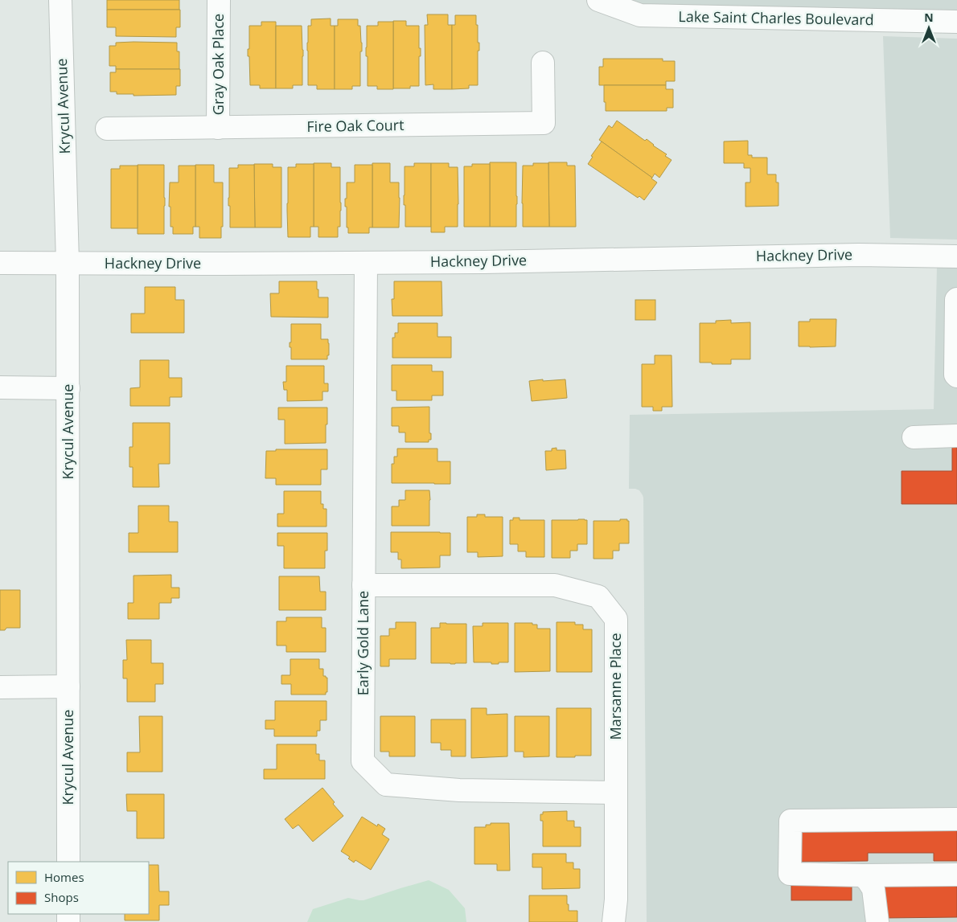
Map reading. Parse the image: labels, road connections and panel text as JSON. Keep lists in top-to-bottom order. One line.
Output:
{"streets":{"street":["Lake Saint Charles Boulevard","Gray Oak Place","Krycul Avenue","Fire Oak Court","Hackney Drive","Early Gold Lane","Marsanne Place"]},"crossings":[["Gray Oak Place","Fire Oak Court"],["Krycul Avenue","Hackney Drive"],["Hackney Drive","Early Gold Lane"],["Early Gold Lane","Marsanne Place"]],"legend":["Homes","Shops"],"north":"top"}
